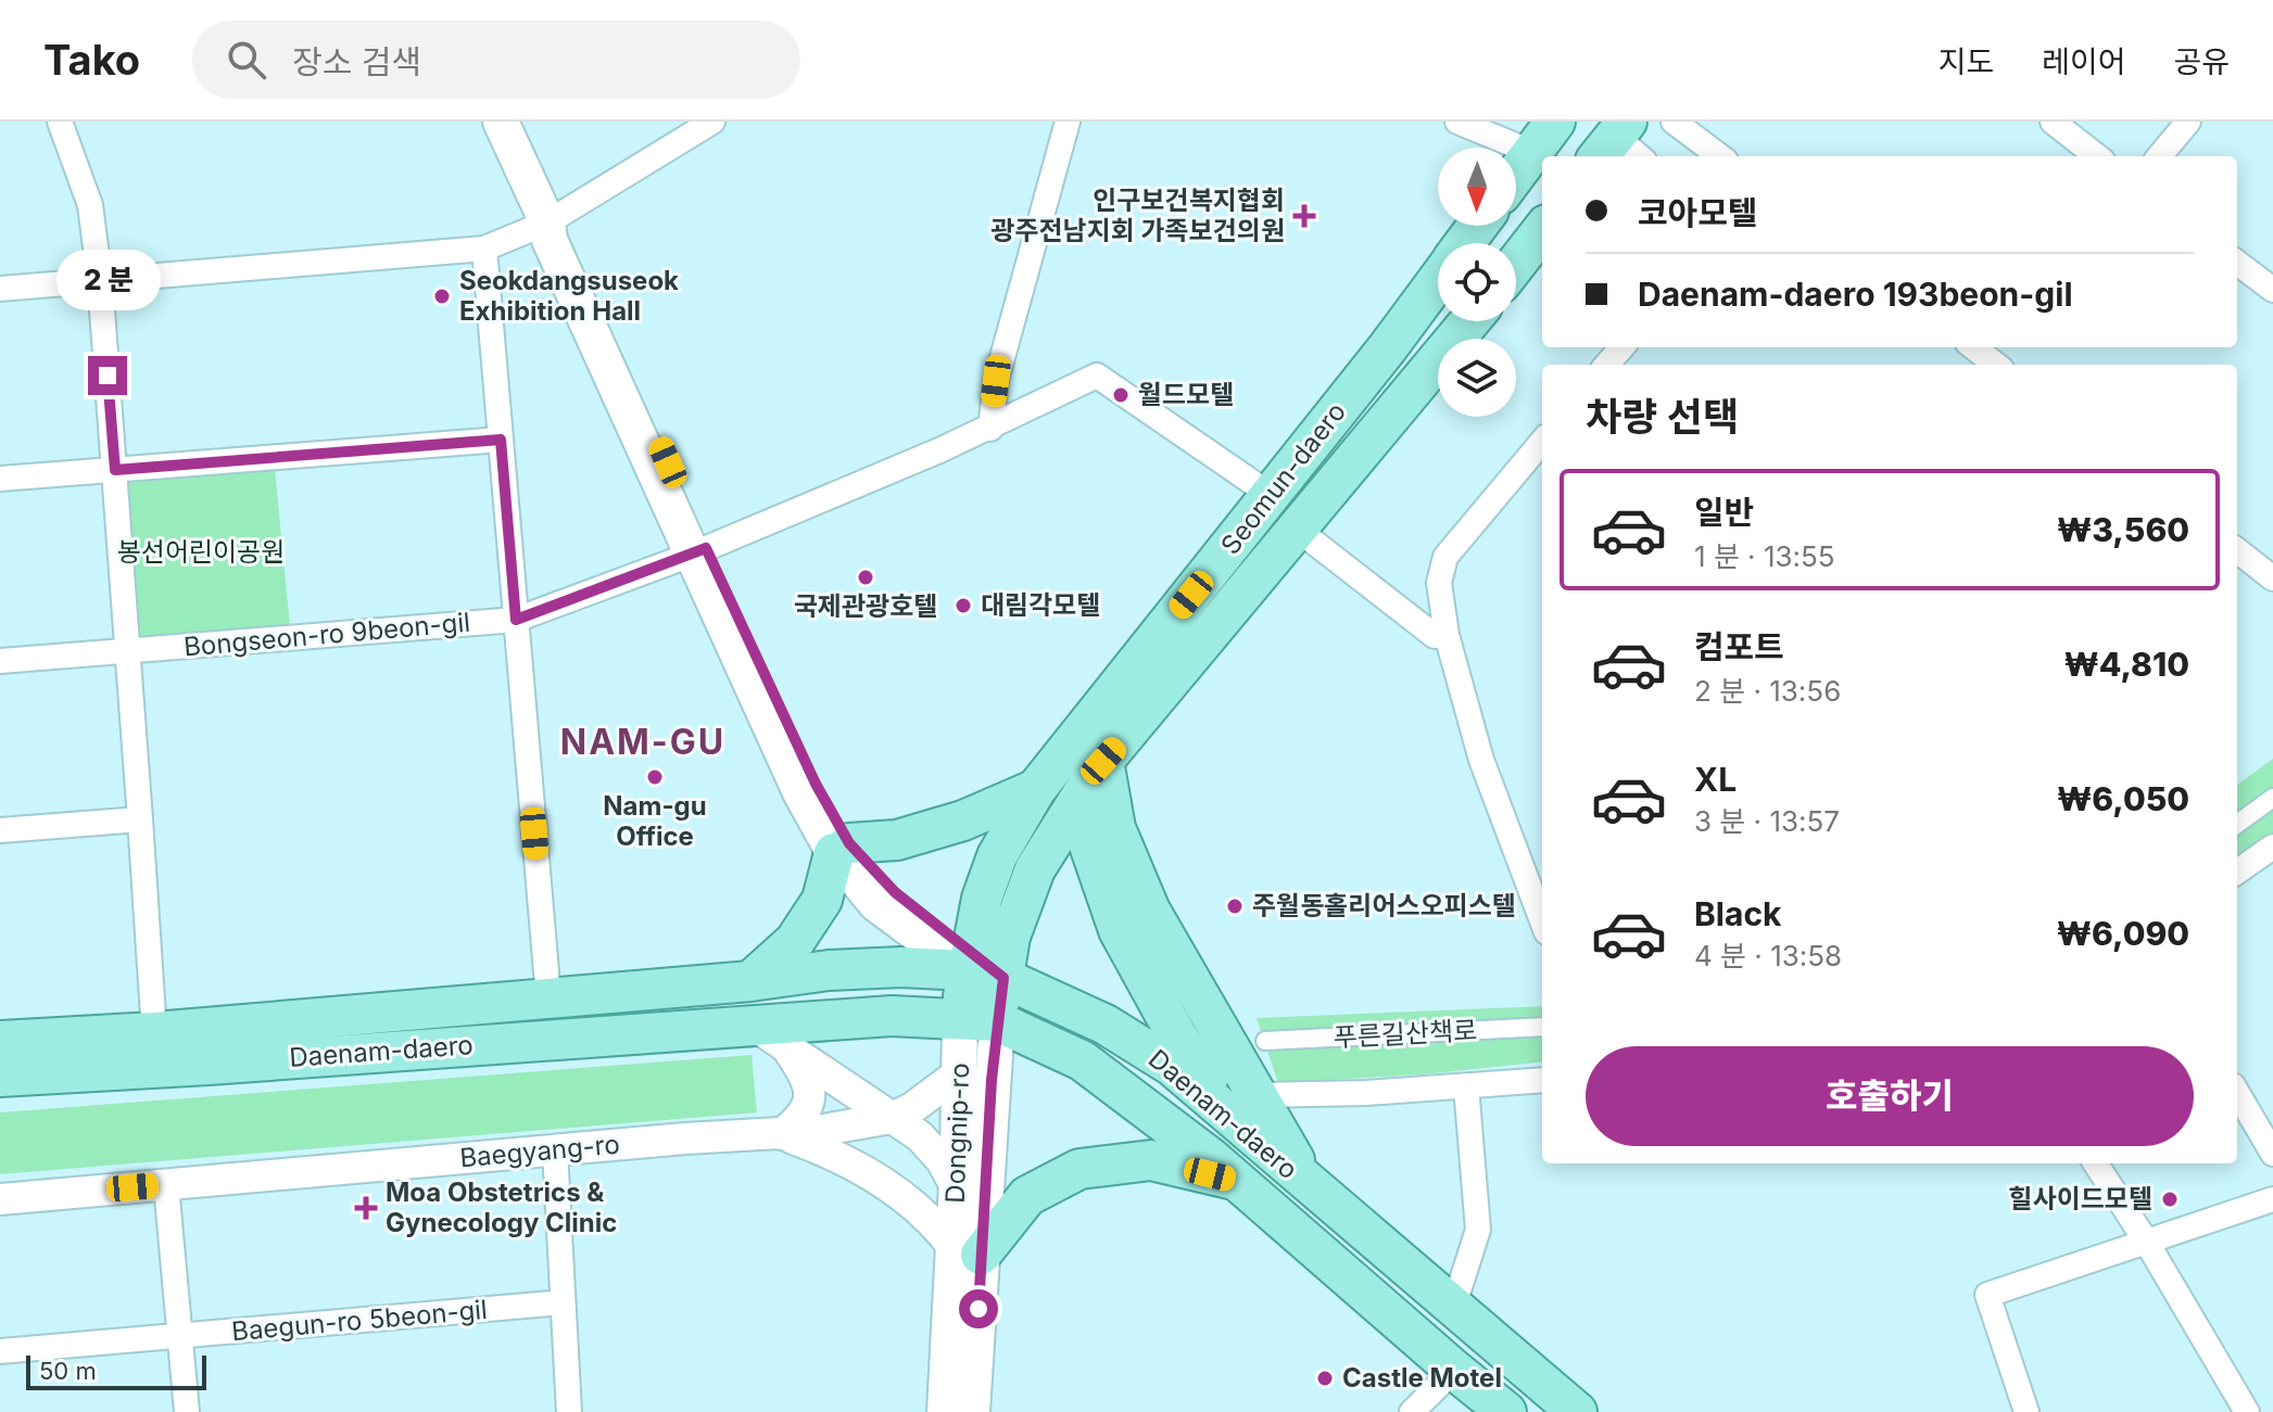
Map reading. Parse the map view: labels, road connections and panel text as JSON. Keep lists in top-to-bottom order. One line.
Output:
{"streets":{"main road":["Seomun-daero","Daenam-daero","Dongnip-ro"],"street":["Bongseon-ro 9beon-gil","푸른길산책로","Baegyang-ro","Baegun-ro 5beon-gil"]},"crossings":[["Seomun-daero","Bongseon-ro 9beon-gil"],["Seomun-daero","Daenam-daero"],["Seomun-daero","Dongnip-ro"],["Daenam-daero","Dongnip-ro"],["Dongnip-ro","Baegyang-ro"]],"districts":["NAM-GU"],"parks":["봉선어린이공원"],"places":{"health":["인구보건복지협회 광주전남지회 가족보건의원","Moa Obstetrics & Gynecology Clinic"],"other":["Seokdangsuseok Exhibition Hall","월드모텔","국제관광호텔","대림각모텔","Nam-gu Office","주월동홀리어스오피스텔","힐사이드모텔","Castle Motel"]},"scale_bar":"50 m","north":"bottom","page":{"header":"Tako","search":"장소 검색","nav":["지도","레이어","공유"],"banner":["코아모텔","Daenam-daero 193beon-gil"],"bubble":"2 분","heading":"차량 선택","list":[{"name":"일반","note":"1 분 · 13:55","value":"₩3,560"},{"name":"컴포트","note":"2 분 · 13:56","value":"₩4,810"},{"name":"XL","note":"3 분 · 13:57","value":"₩6,050"},{"name":"Black","note":"4 분 · 13:58","value":"₩6,090"}],"buttons":"호출하기","scale":"50 m"}}
